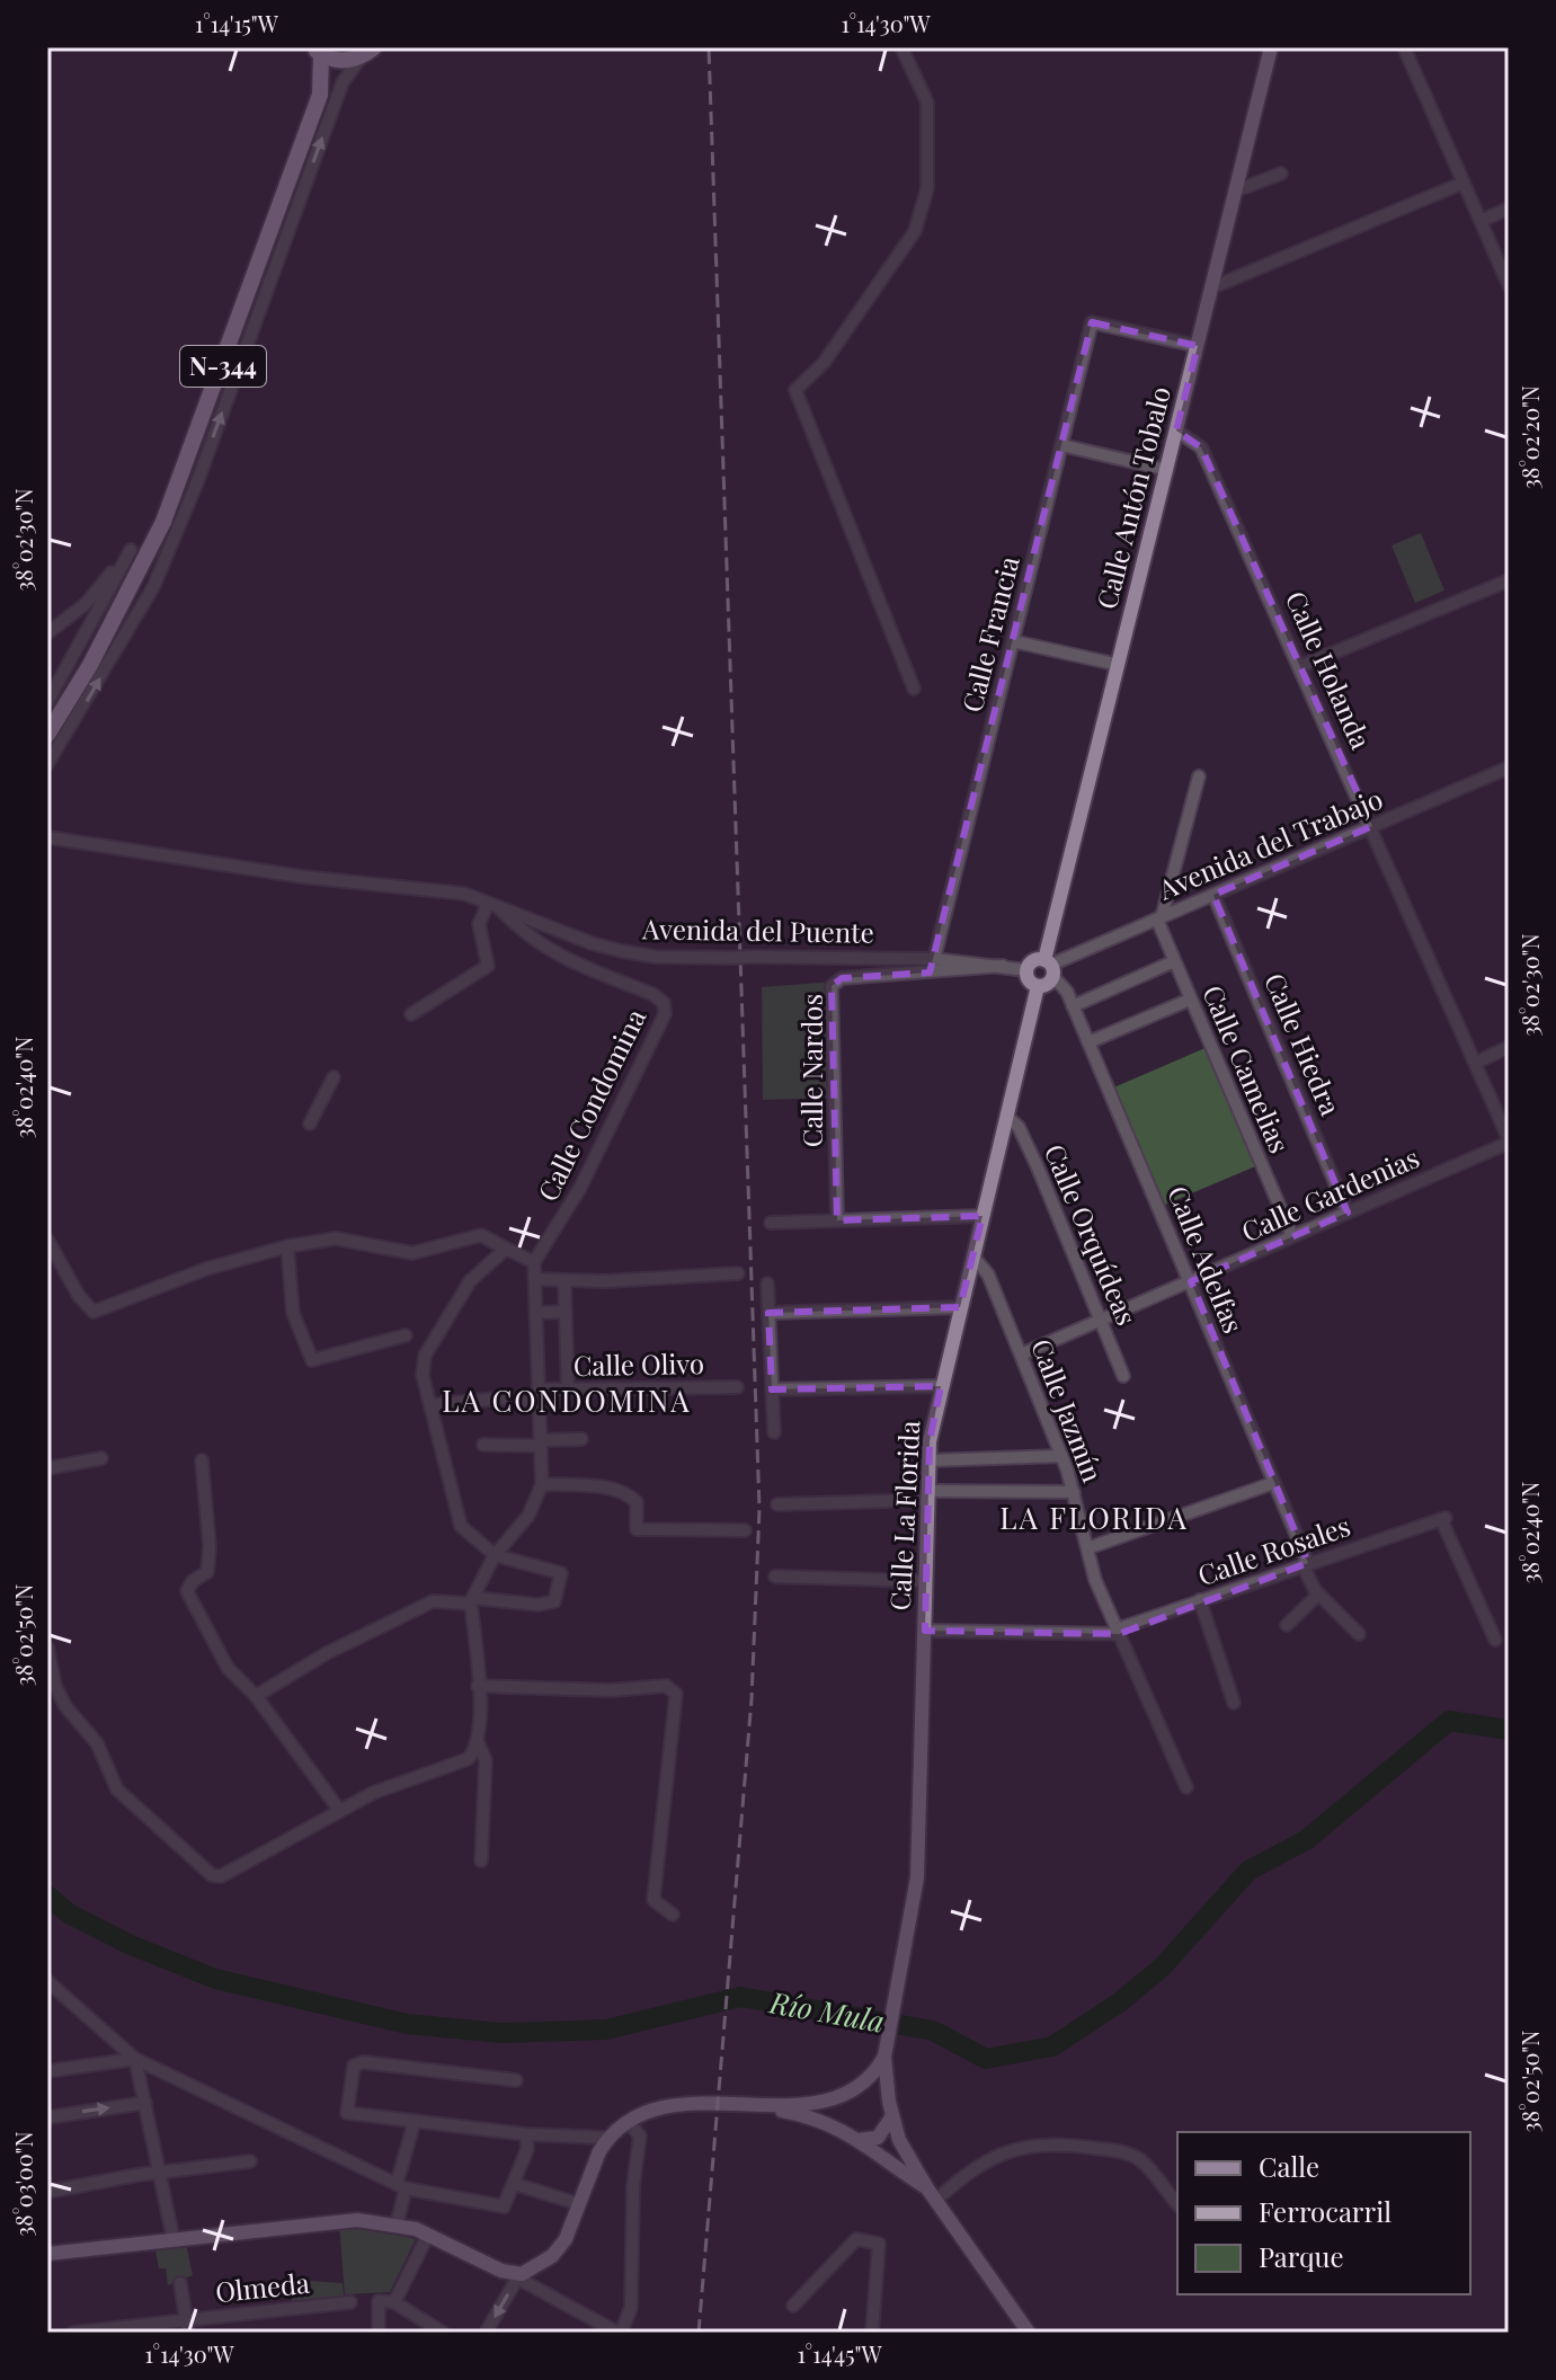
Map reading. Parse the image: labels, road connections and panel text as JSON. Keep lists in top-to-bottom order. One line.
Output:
{"streets":{"highway":["N-344"],"main road":["Calle Antón Tobalo","Calle La Florida"],"street":["Calle Francia","Calle Holanda","Avenida del Trabajo","Avenida del Puente","Calle Hiedra","Calle Camelias","Calle Nardos","Calle Condomina","Calle Gardenias","Calle Orquídeas","Calle Adelfas","Calle Olivo","Calle Jazmín","Calle Rosales","Olmeda"]},"crossings":[["Calle Antón Tobalo","Calle Francia"],["Calle Antón Tobalo","Calle Holanda"],["Calle Antón Tobalo","Avenida del Trabajo"],["Calle Antón Tobalo","Avenida del Puente"],["Calle Antón Tobalo","Calle Adelfas"],["Calle Antón Tobalo","Calle La Florida"],["Calle Francia","Avenida del Puente"],["Calle Holanda","Avenida del Trabajo"],["Calle Holanda","Calle Gardenias"],["Avenida del Trabajo","Avenida del Puente"],["Avenida del Trabajo","Calle Hiedra"],["Avenida del Trabajo","Calle Camelias"],["Avenida del Trabajo","Calle Adelfas"],["Avenida del Trabajo","Calle La Florida"],["Avenida del Puente","Calle Nardos"],["Avenida del Puente","Calle Condomina"],["Avenida del Puente","Calle Adelfas"],["Avenida del Puente","Calle La Florida"],["Calle Hiedra","Calle Gardenias"],["Calle Camelias","Calle Gardenias"],["Calle Gardenias","Calle Orquídeas"],["Calle Gardenias","Calle Adelfas"],["Calle Gardenias","Calle Jazmín"],["Calle Orquídeas","Calle La Florida"],["Calle Adelfas","Calle La Florida"],["Calle Adelfas","Calle Rosales"],["Calle Jazmín","Calle La Florida"],["Calle Jazmín","Calle Rosales"],["Calle La Florida","Calle Rosales"]],"districts":["LA CONDOMINA","LA FLORIDA"],"water":["Río Mula"],"legend":["Calle","Ferrocarril","Parque"],"coordinates":["1°14'15\"W","1°14'30\"W","38°02'20\"N","38°02'30\"N","38°02'40\"N","38°02'50\"N","38°03'00\"N","1°14'45\"W"]}
